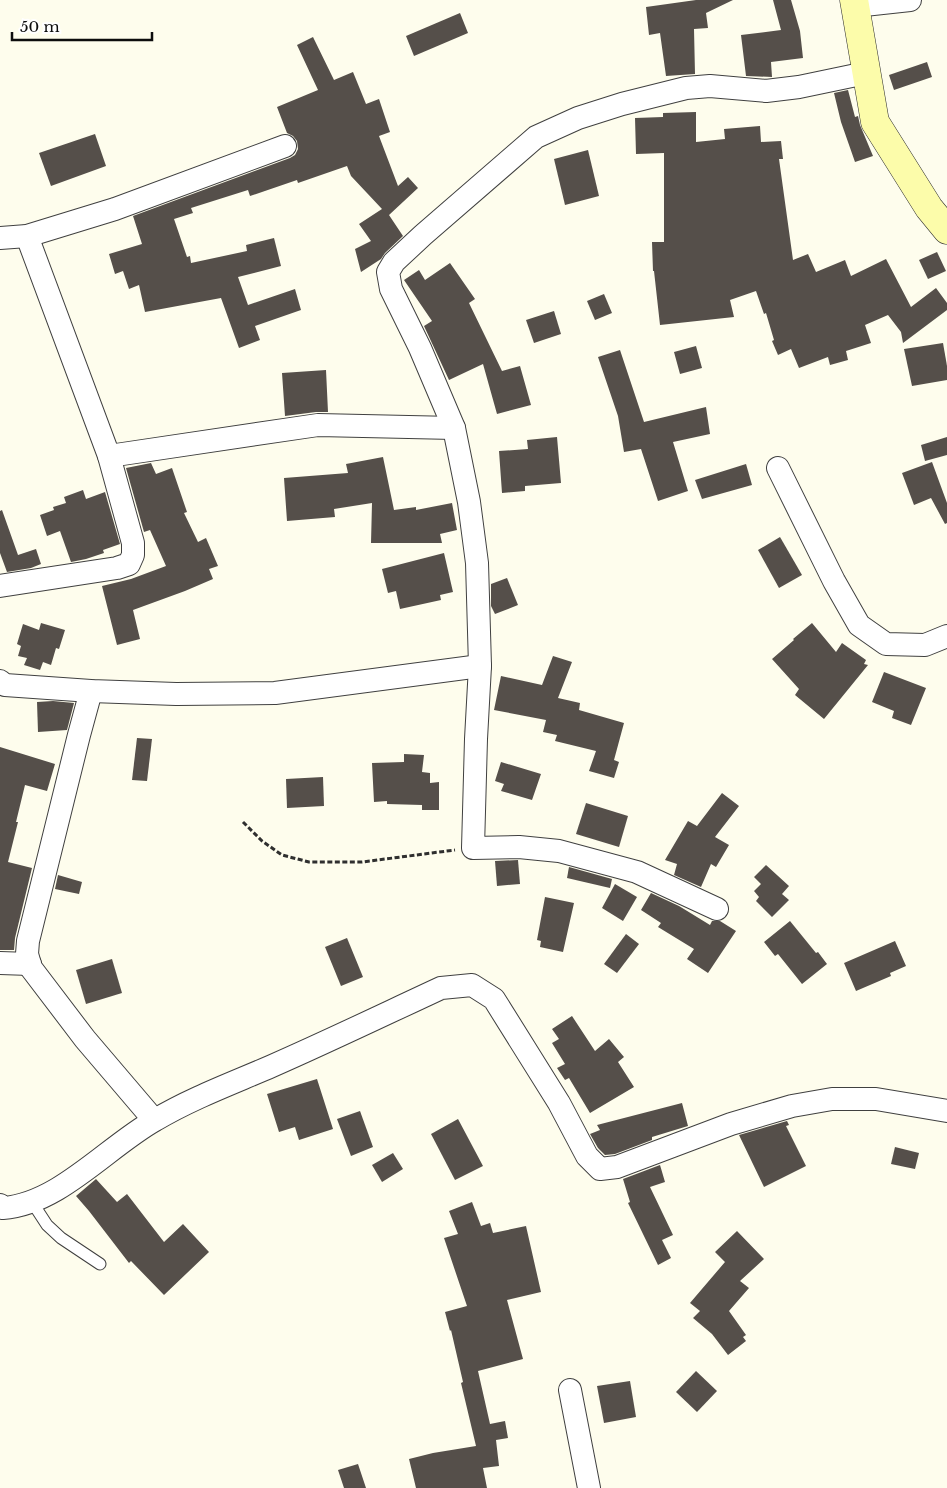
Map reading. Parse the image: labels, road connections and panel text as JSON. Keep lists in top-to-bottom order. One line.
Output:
{"scale_bar":"50 m"}
